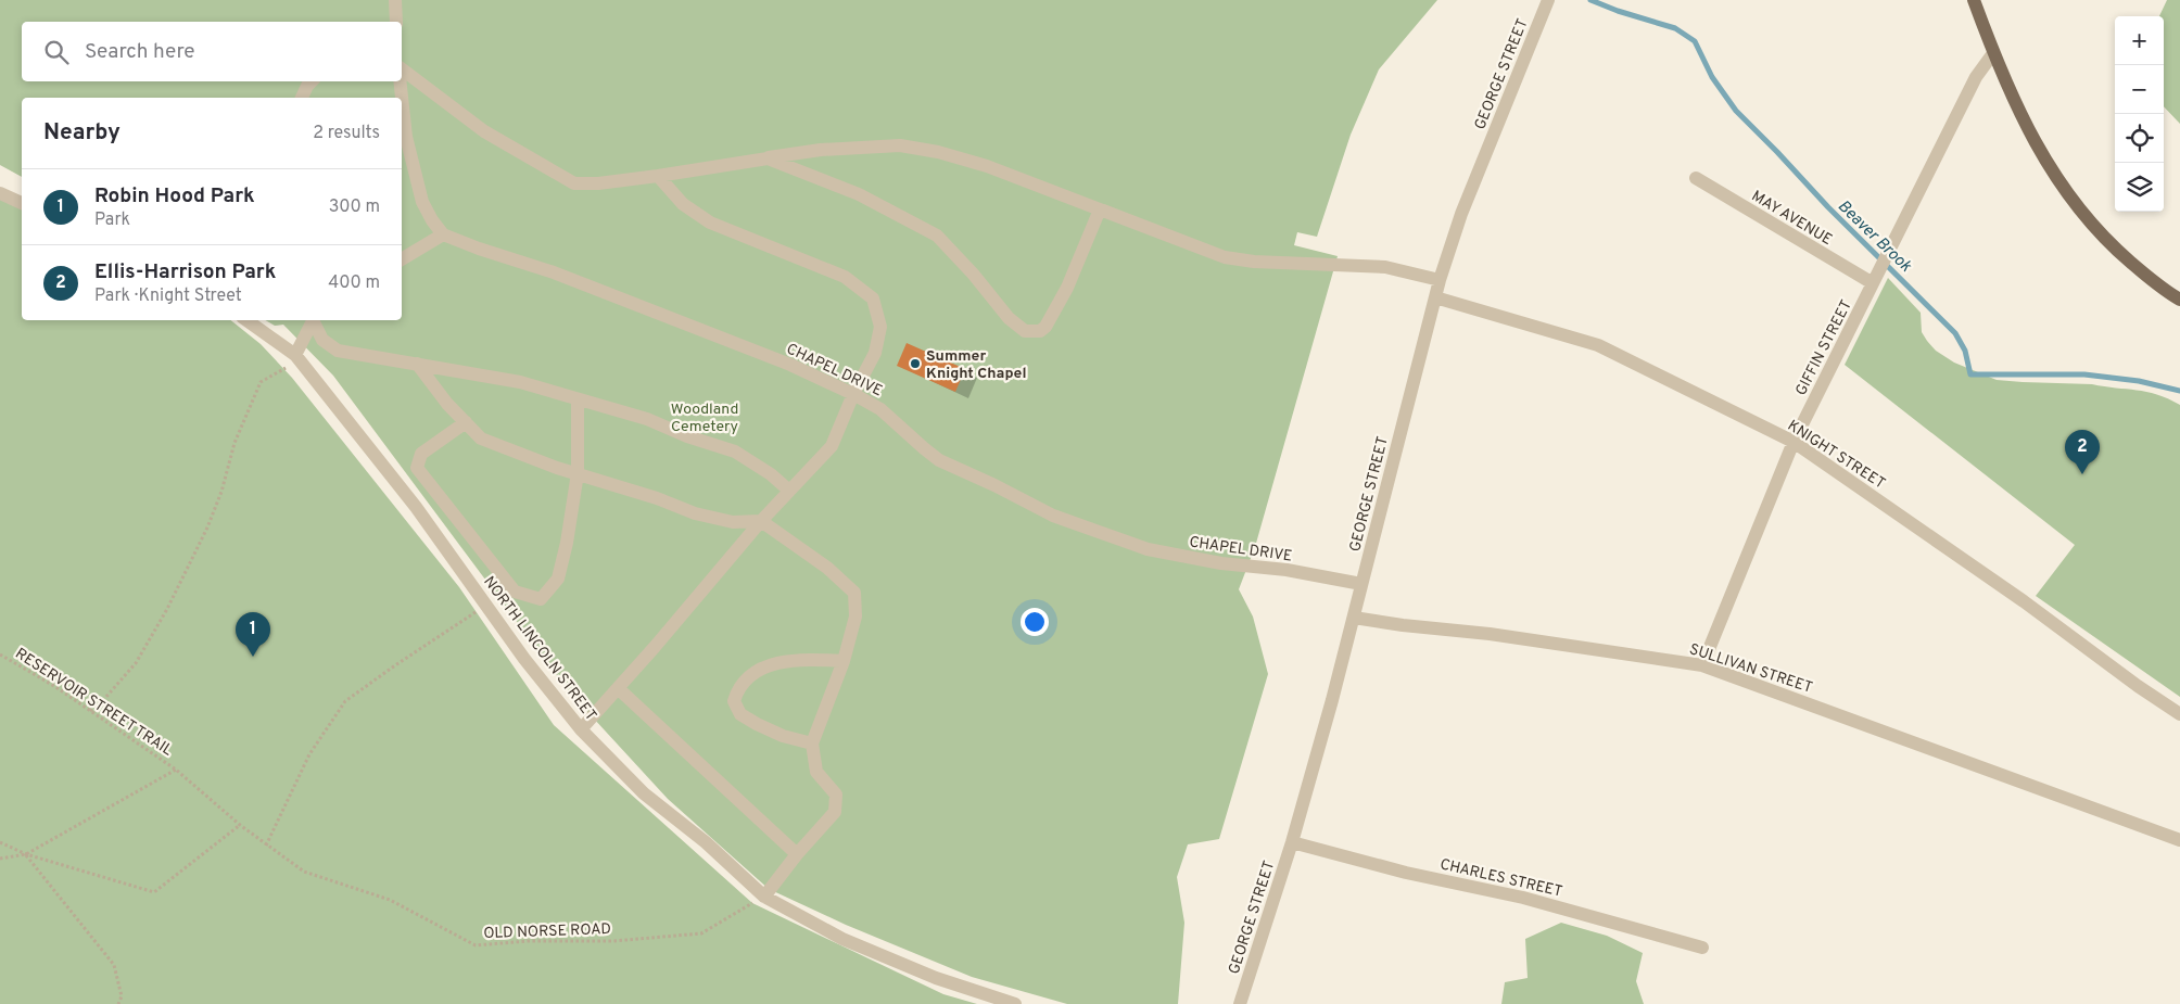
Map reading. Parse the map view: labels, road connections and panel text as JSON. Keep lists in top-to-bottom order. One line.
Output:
{"streets":{"street":["GEORGE STREET","MAY AVENUE","GIFFIN STREET","CHAPEL DRIVE","KNIGHT STREET","NORTH LINCOLN STREET","SULLIVAN STREET","CHARLES STREET"],"path":["RESERVOIR STREET TRAIL","OLD NORSE ROAD"]},"crossings":[["GEORGE STREET","CHAPEL DRIVE"],["GEORGE STREET","KNIGHT STREET"],["GEORGE STREET","SULLIVAN STREET"],["GEORGE STREET","CHARLES STREET"],["MAY AVENUE","GIFFIN STREET"],["GIFFIN STREET","KNIGHT STREET"],["GIFFIN STREET","SULLIVAN STREET"],["NORTH LINCOLN STREET","OLD NORSE ROAD"],["RESERVOIR STREET TRAIL","OLD NORSE ROAD"]],"water":["Beaver Brook"],"parks":["Woodland Cemetery"],"places":["Summer Knight Chapel"],"page":{"map_buttons":["+","−"],"search":"Search here","heading":["Nearby","2 results"],"list":[{"mark":"1","name":"Robin Hood Park","note":"Park","value":"300 m"},{"mark":"2","name":"Ellis-Harrison Park","note":"Park · Knight Street","value":"400 m"}],"pins":["2","1"]}}
